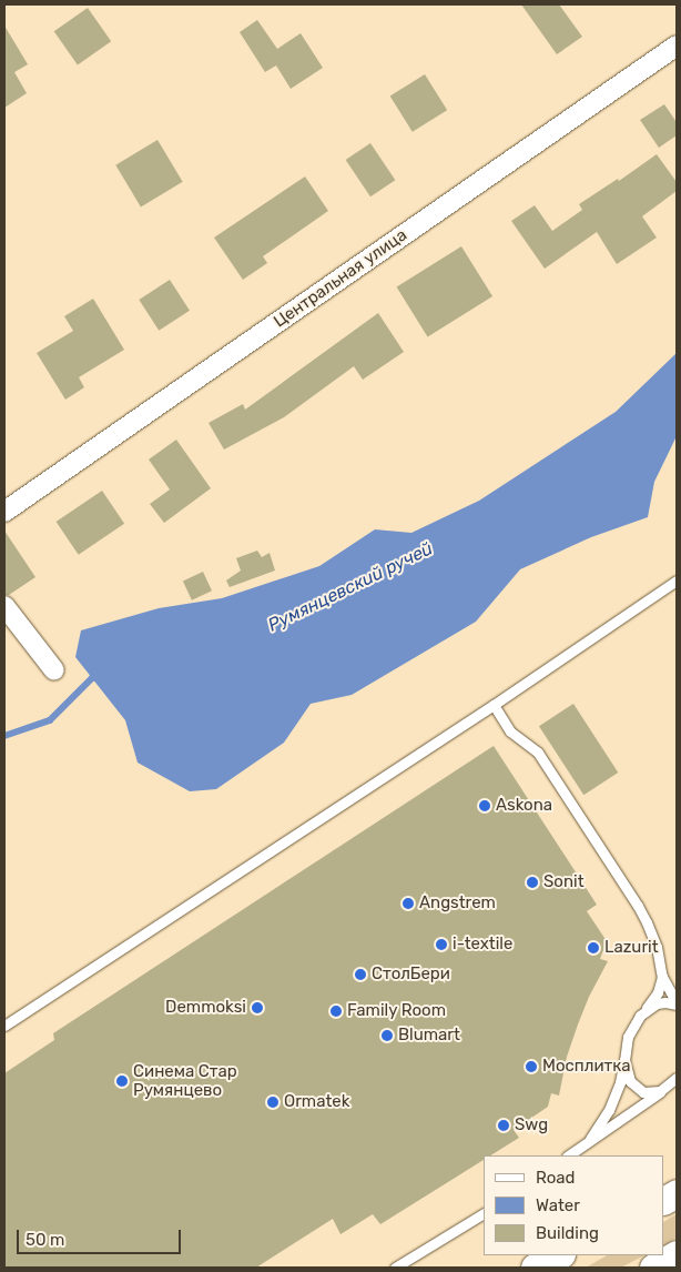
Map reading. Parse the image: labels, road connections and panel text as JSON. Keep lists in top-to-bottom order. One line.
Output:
{"streets":{"street":["Центральная улица"]},"water":["Румянцевский ручей"],"places":["Askona","Sonit","Angstrem","i-textile","Lazurit","СтолБери","Demmoksi","Family Room","Blumart","Мосплитка","Синема Стар Румянцево","Ormatek","Swg"],"legend":["Road","Water","Building"],"scale_bar":"50 m"}
